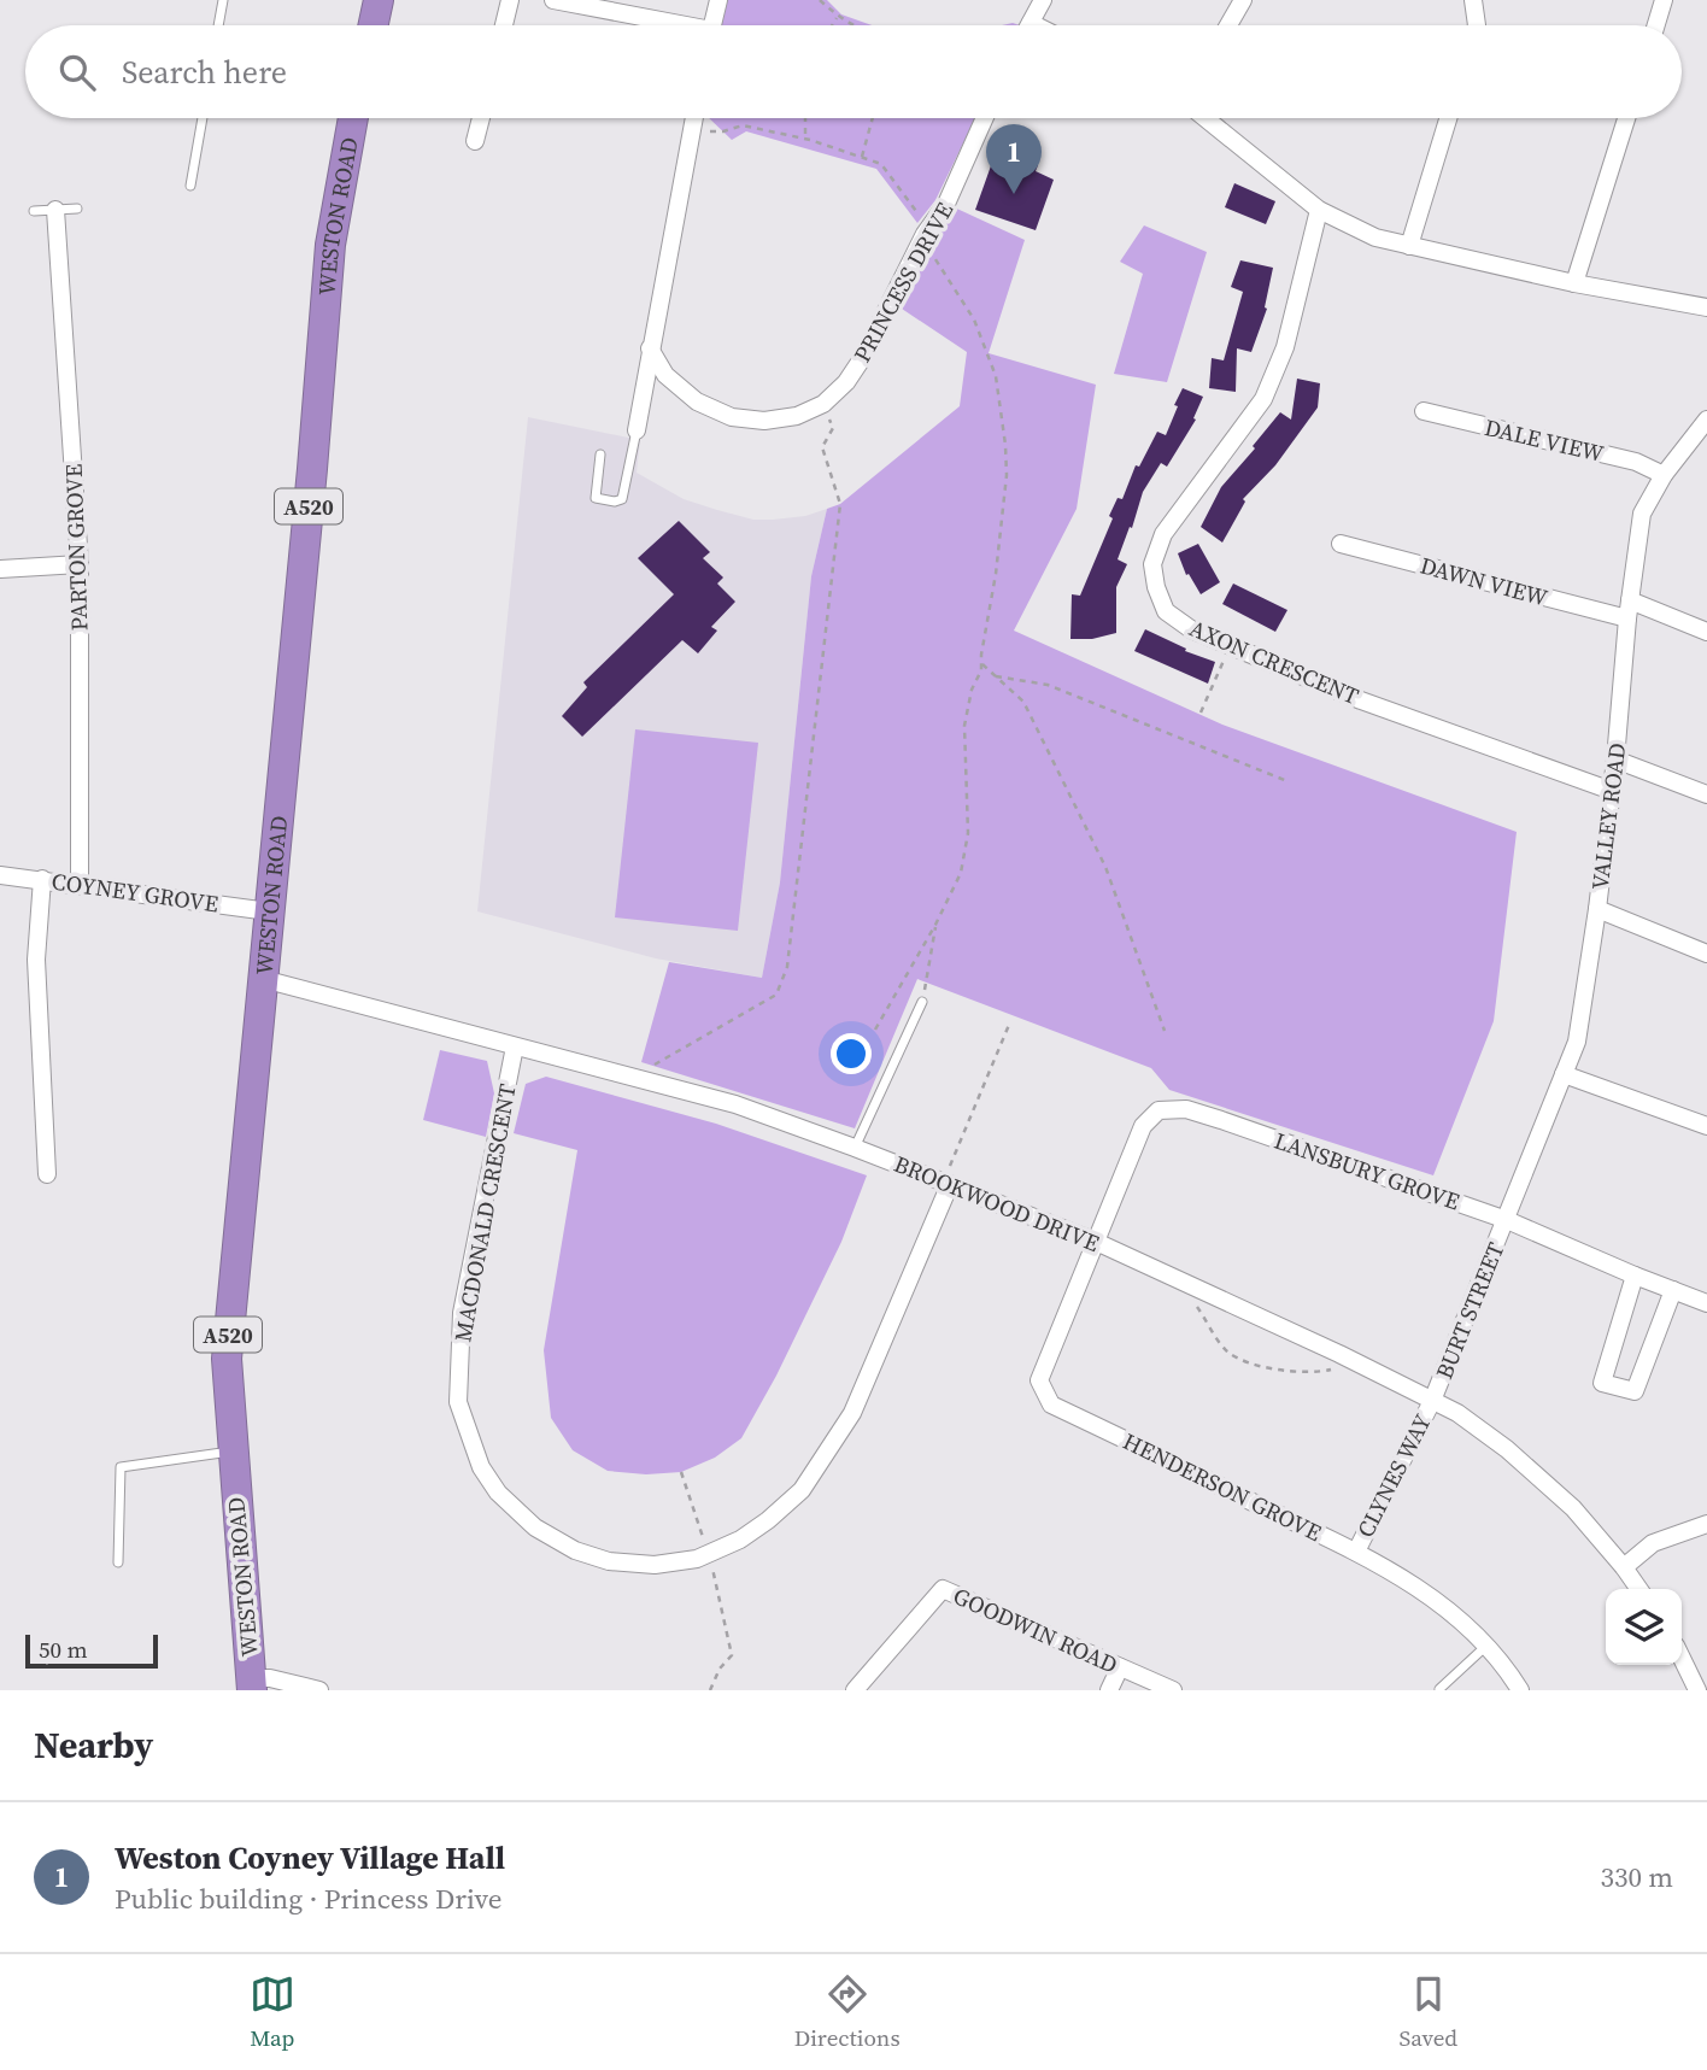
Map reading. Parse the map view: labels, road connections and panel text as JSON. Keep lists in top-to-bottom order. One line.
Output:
{"streets":{"highway":["WESTON ROAD","A520"],"street":["PRINCESS DRIVE","DALE VIEW","PARTON GROVE","DAWN VIEW","AXON CRESCENT","VALLEY ROAD","COYNEY GROVE","LANSBURY GROVE","BROOKWOOD DRIVE","MACDONALD CRESCENT","BURT STREET","CLYNES WAY","HENDERSON GROVE","GOODWIN ROAD"]},"crossings":[["WESTON ROAD","COYNEY GROVE"],["WESTON ROAD","BROOKWOOD DRIVE"],["DALE VIEW","VALLEY ROAD"],["PARTON GROVE","COYNEY GROVE"],["DAWN VIEW","VALLEY ROAD"],["AXON CRESCENT","VALLEY ROAD"],["VALLEY ROAD","LANSBURY GROVE"],["VALLEY ROAD","BURT STREET"],["LANSBURY GROVE","BROOKWOOD DRIVE"],["LANSBURY GROVE","BURT STREET"],["LANSBURY GROVE","HENDERSON GROVE"],["BROOKWOOD DRIVE","MACDONALD CRESCENT"],["BROOKWOOD DRIVE","BURT STREET"],["BROOKWOOD DRIVE","CLYNES WAY"],["BROOKWOOD DRIVE","HENDERSON GROVE"],["BURT STREET","CLYNES WAY"],["CLYNES WAY","HENDERSON GROVE"]],"scale_bar":"50 m","page":{"search":"Search here","pins":"1","scale":"50 m","heading":"Nearby","list":[{"mark":"1","name":"Weston Coyney Village Hall","note":"Public building · Princess Drive","value":"330 m"}],"nav":["Map","Directions","Saved"]}}
